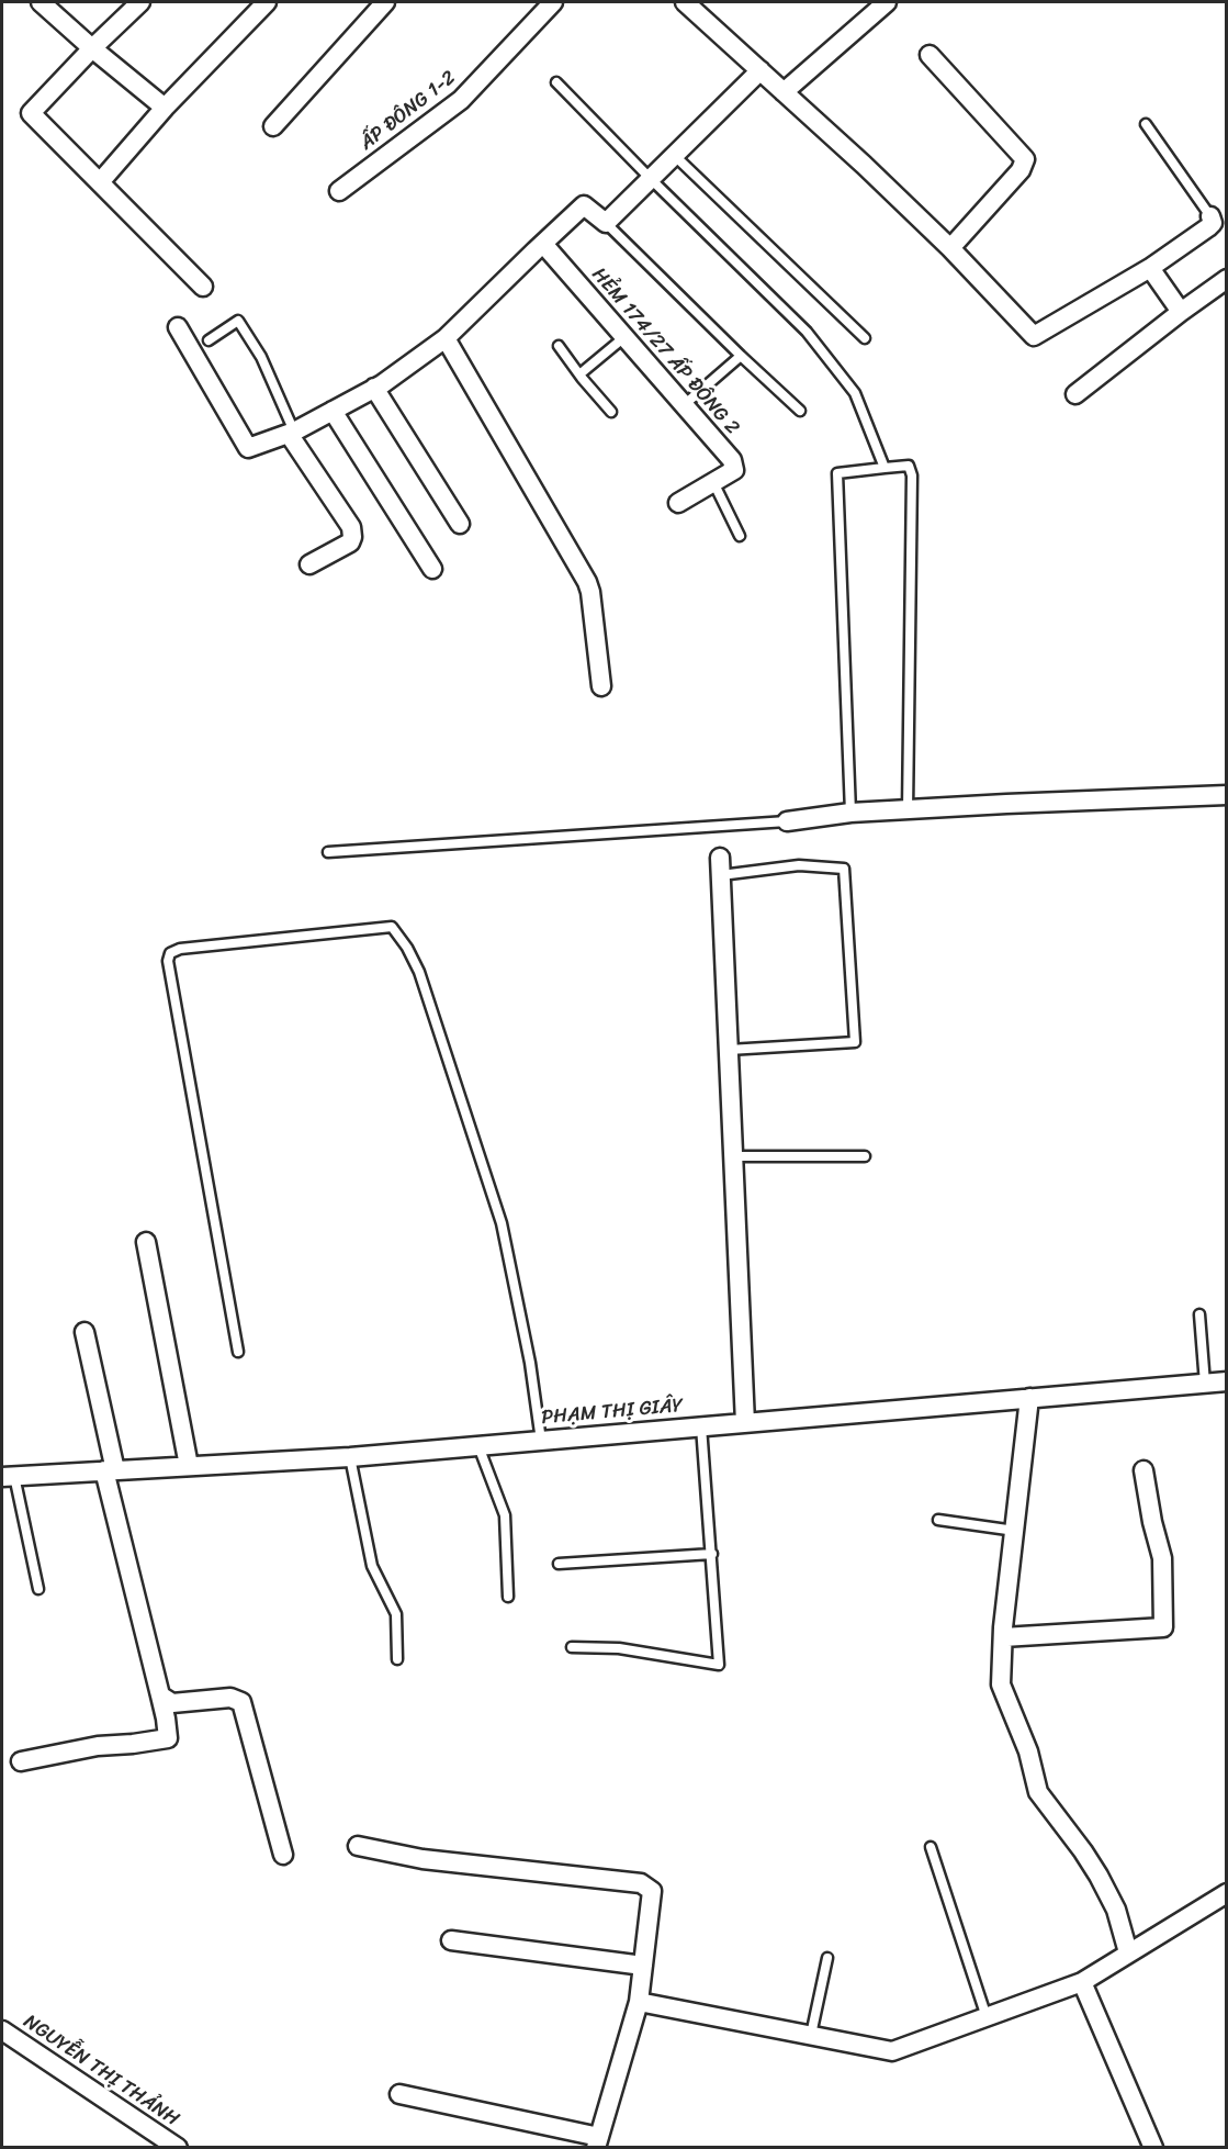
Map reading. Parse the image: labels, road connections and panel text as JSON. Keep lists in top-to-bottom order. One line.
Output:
{"streets":{"street":["ẤP ĐÔNG 1-2","HẺM 174/27 ẤP ĐÔNG 2","PHẠM THỊ GIÂY","NGUYỄN THỊ THẢNH"]}}
